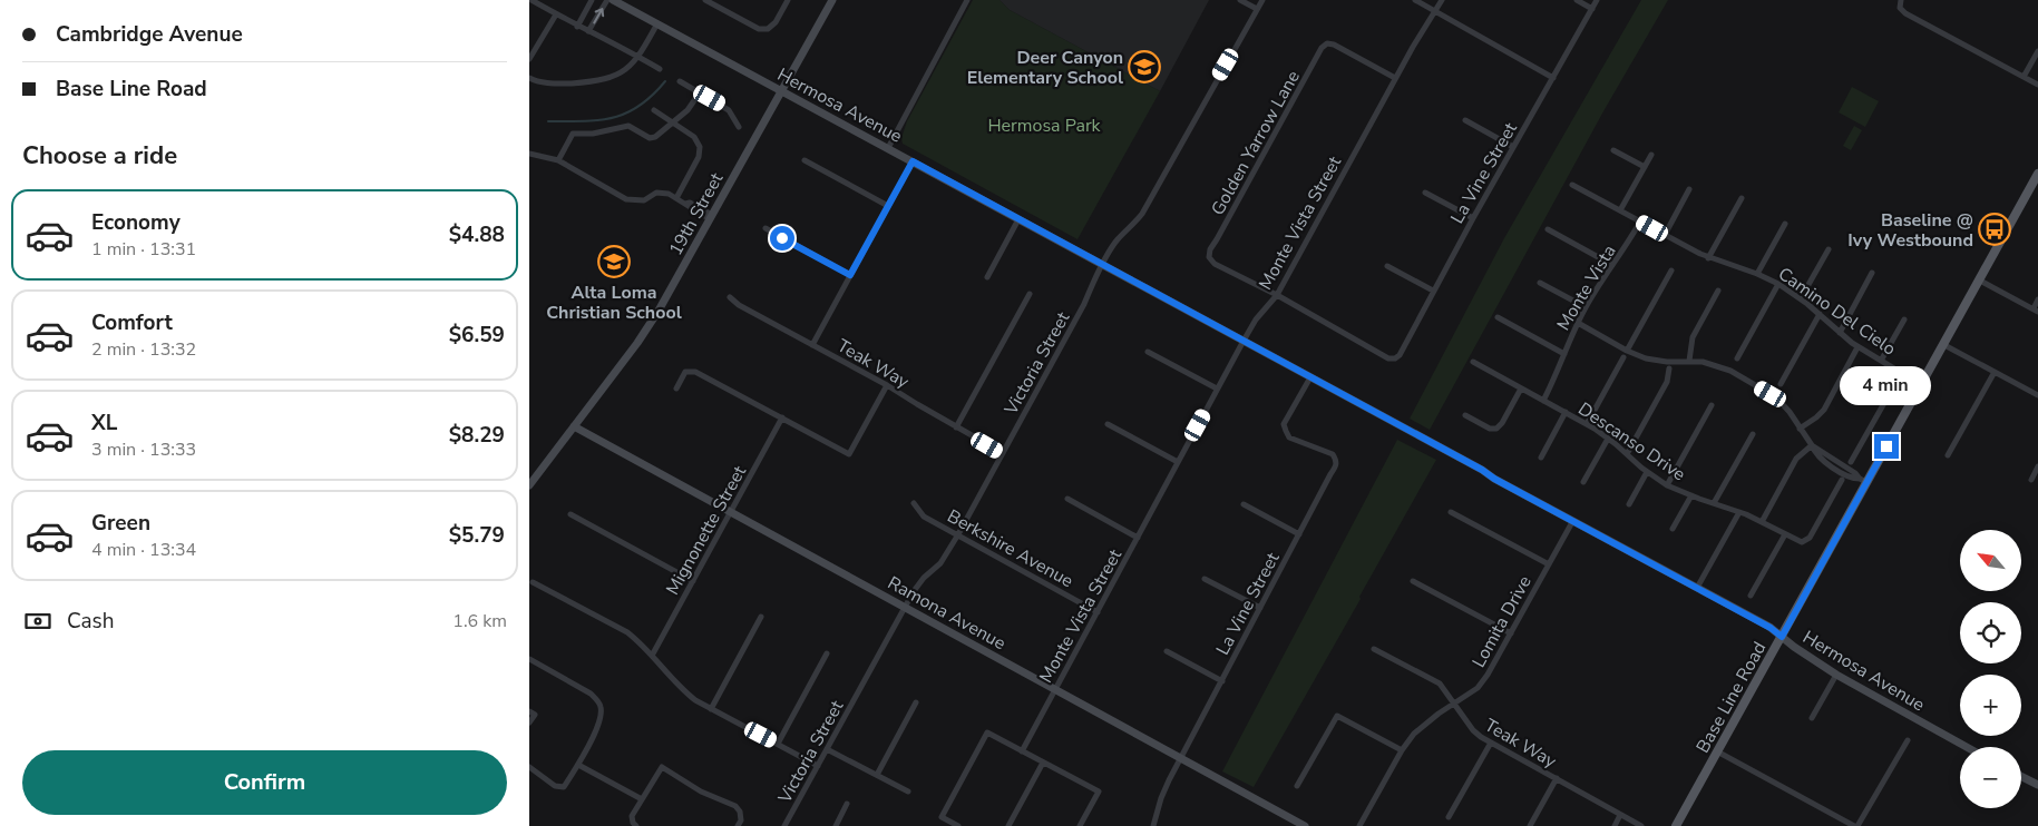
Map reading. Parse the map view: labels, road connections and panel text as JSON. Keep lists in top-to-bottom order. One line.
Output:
{"streets":{"main road":["Base Line Road"],"street":["Hermosa Avenue","Golden Yarrow Lane","La Vine Street","19th Street","Monte Vista Street","Monte Vista","Camino Del Cielo","Teak Way","Victoria Street","Descanso Drive","Mignonette Street","Berkshire Avenue","Ramona Avenue","Lomita Drive"]},"crossings":[["Hermosa Avenue","La Vine Street"],["Hermosa Avenue","19th Street"],["Hermosa Avenue","Monte Vista Street"],["Hermosa Avenue","Victoria Street"],["Hermosa Avenue","Lomita Drive"],["Hermosa Avenue","Base Line Road"],["Golden Yarrow Lane","La Vine Street"],["Golden Yarrow Lane","Monte Vista Street"],["La Vine Street","Monte Vista Street"],["La Vine Street","Ramona Avenue"],["19th Street","Ramona Avenue"],["Monte Vista Street","Berkshire Avenue"],["Monte Vista Street","Ramona Avenue"],["Monte Vista","Camino Del Cielo"],["Monte Vista","Descanso Drive"],["Teak Way","Victoria Street"],["Teak Way","Lomita Drive"],["Victoria Street","Berkshire Avenue"],["Victoria Street","Ramona Avenue"],["Mignonette Street","Ramona Avenue"]],"parks":["Hermosa Park"],"places":{"school or university":["Deer Canyon Elementary School","Alta Loma Christian School"],"bus stop":["Baseline @ Ivy Westbound"]},"north":"top left","page":{"banner":["Cambridge Avenue","Base Line Road"],"heading":"Choose a ride","list":[{"name":"Economy","note":"1 min · 13:31","value":"$4.88"},{"name":"Comfort","note":"2 min · 13:32","value":"$6.59"},{"name":"XL","note":"3 min · 13:33","value":"$8.29"},{"name":"Green","note":"4 min · 13:34","value":"$5.79"}],"bubble":"4 min","map_buttons":["+","−"],"pay":["Cash","1.6 km"],"buttons":"Confirm"}}
